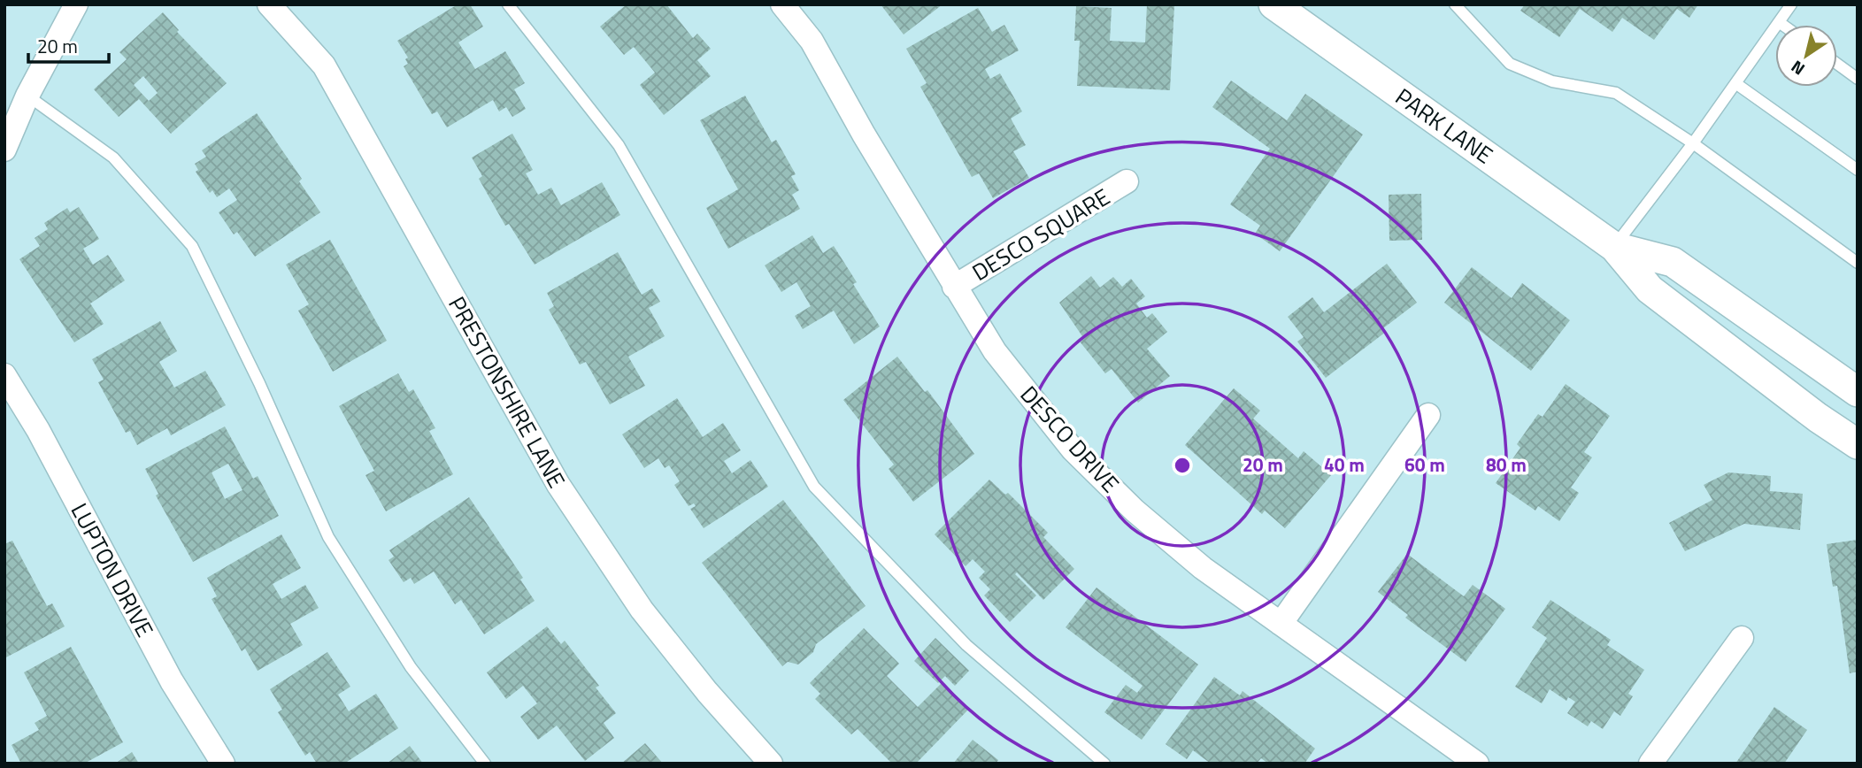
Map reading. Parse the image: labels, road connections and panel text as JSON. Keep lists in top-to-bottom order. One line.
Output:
{"streets":{"street":["PARK LANE","DESCO SQUARE","PRESTONSHIRE LANE","DESCO DRIVE","LUPTON DRIVE"]},"crossings":[["DESCO SQUARE","DESCO DRIVE"]],"scale_bar":"20 m","north":"bottom left","rings":["20 m","40 m","60 m","80 m"]}
